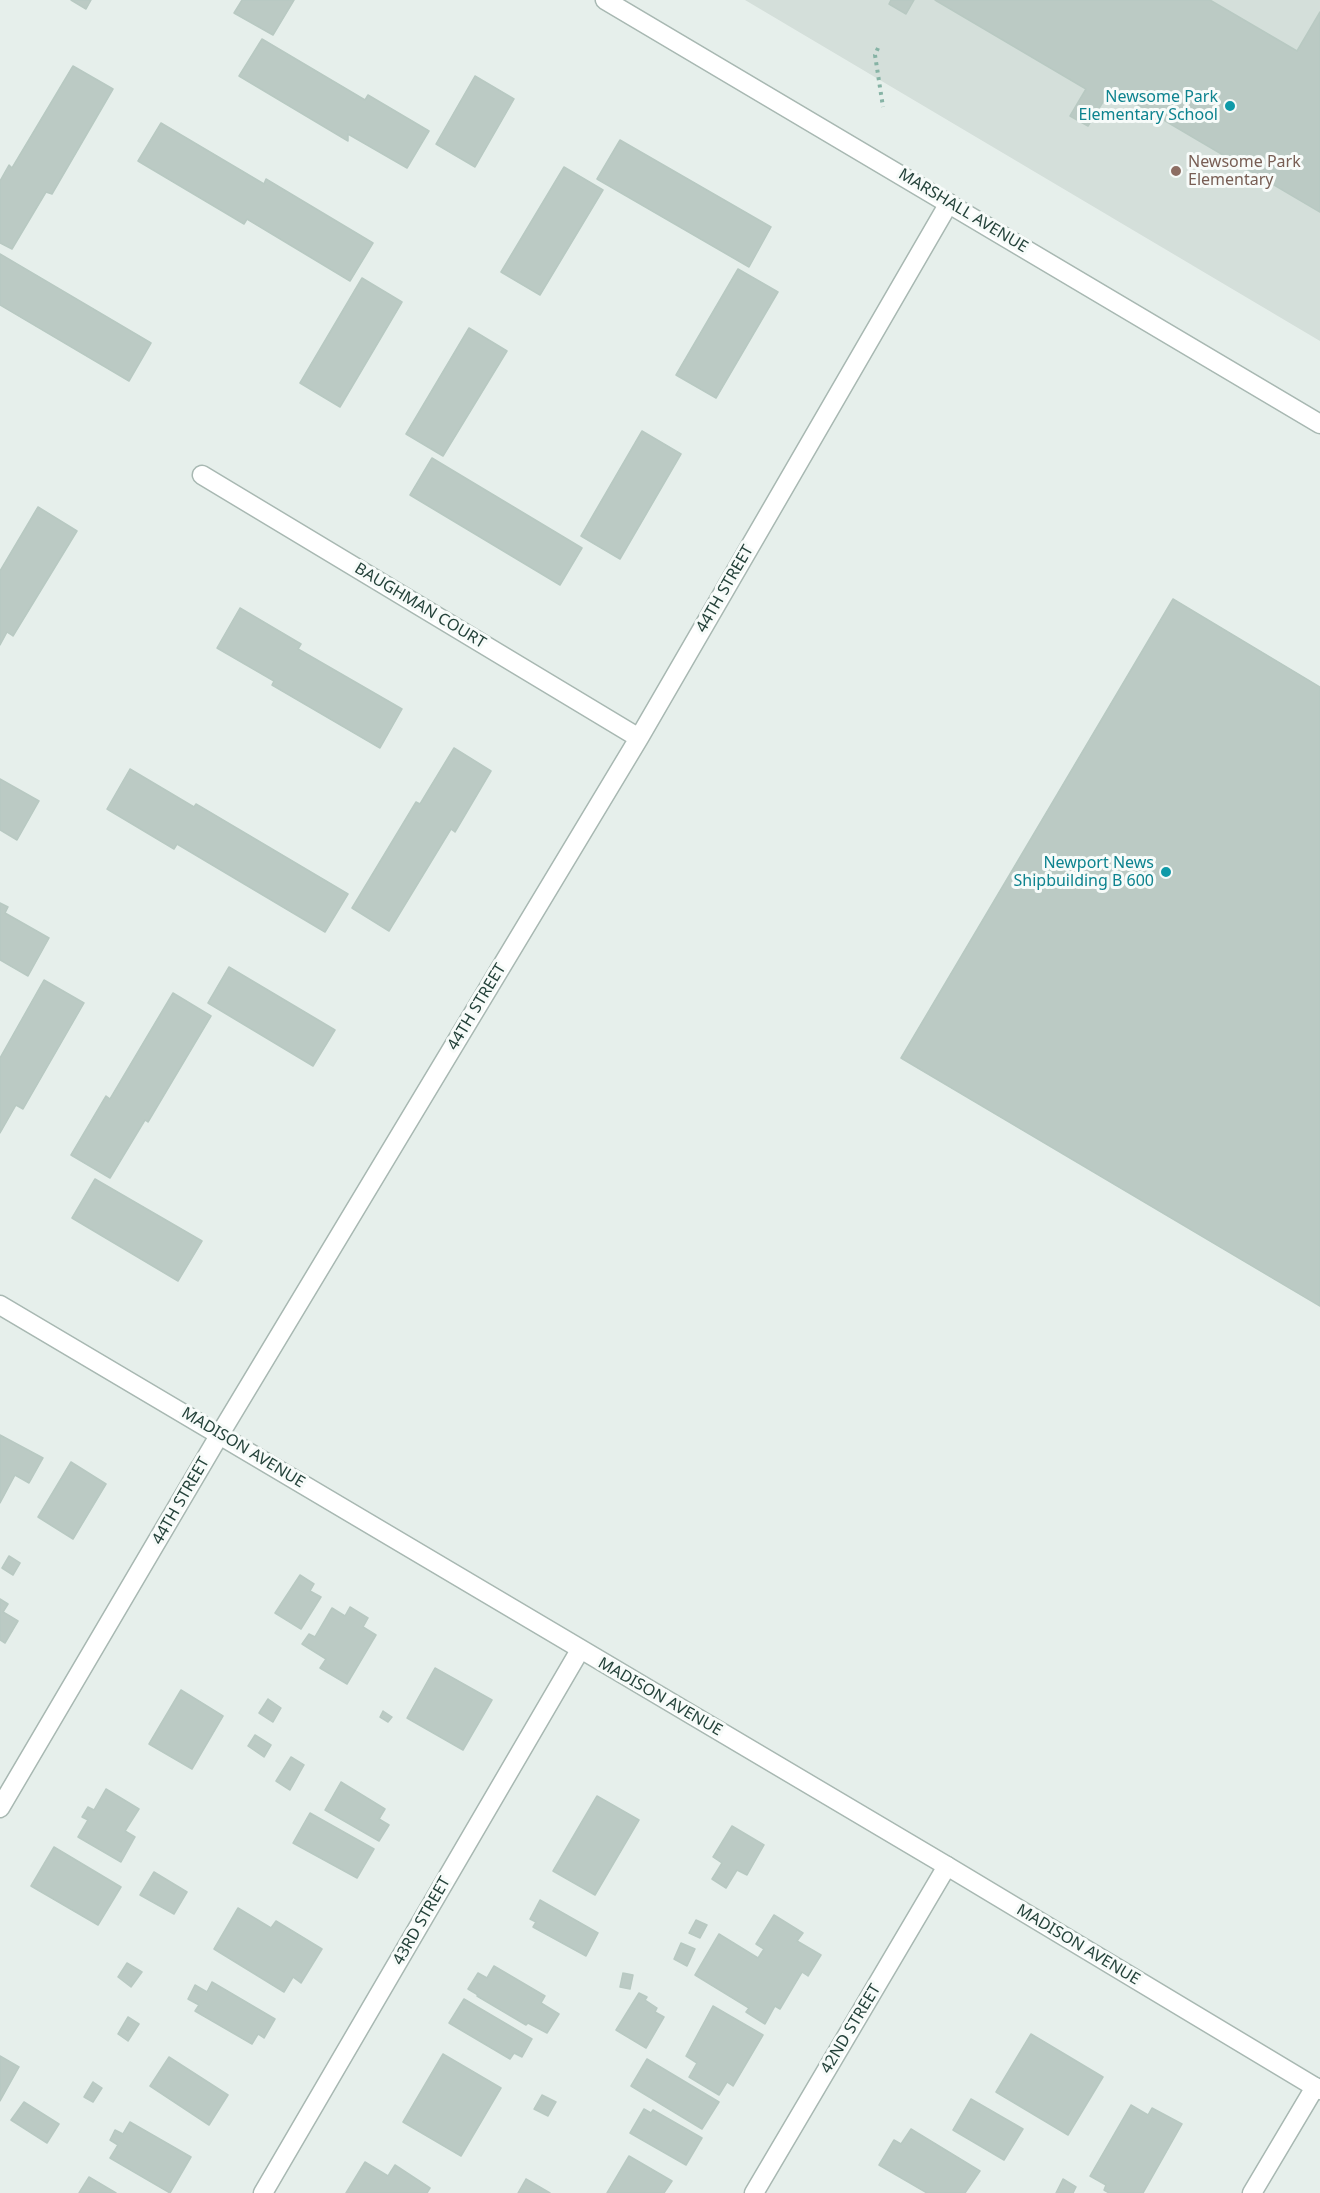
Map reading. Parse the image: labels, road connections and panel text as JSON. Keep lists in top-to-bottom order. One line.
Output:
{"streets":{"street":["MARSHALL AVENUE","44TH STREET","BAUGHMAN COURT","MADISON AVENUE","43RD STREET","42ND STREET"]},"crossings":[["MARSHALL AVENUE","44TH STREET"],["44TH STREET","BAUGHMAN COURT"],["44TH STREET","MADISON AVENUE"],["MADISON AVENUE","43RD STREET"],["MADISON AVENUE","42ND STREET"]],"places":["Newsome Park Elementary School","Newsome Park Elementary","Newport News Shipbuilding B 600"]}
